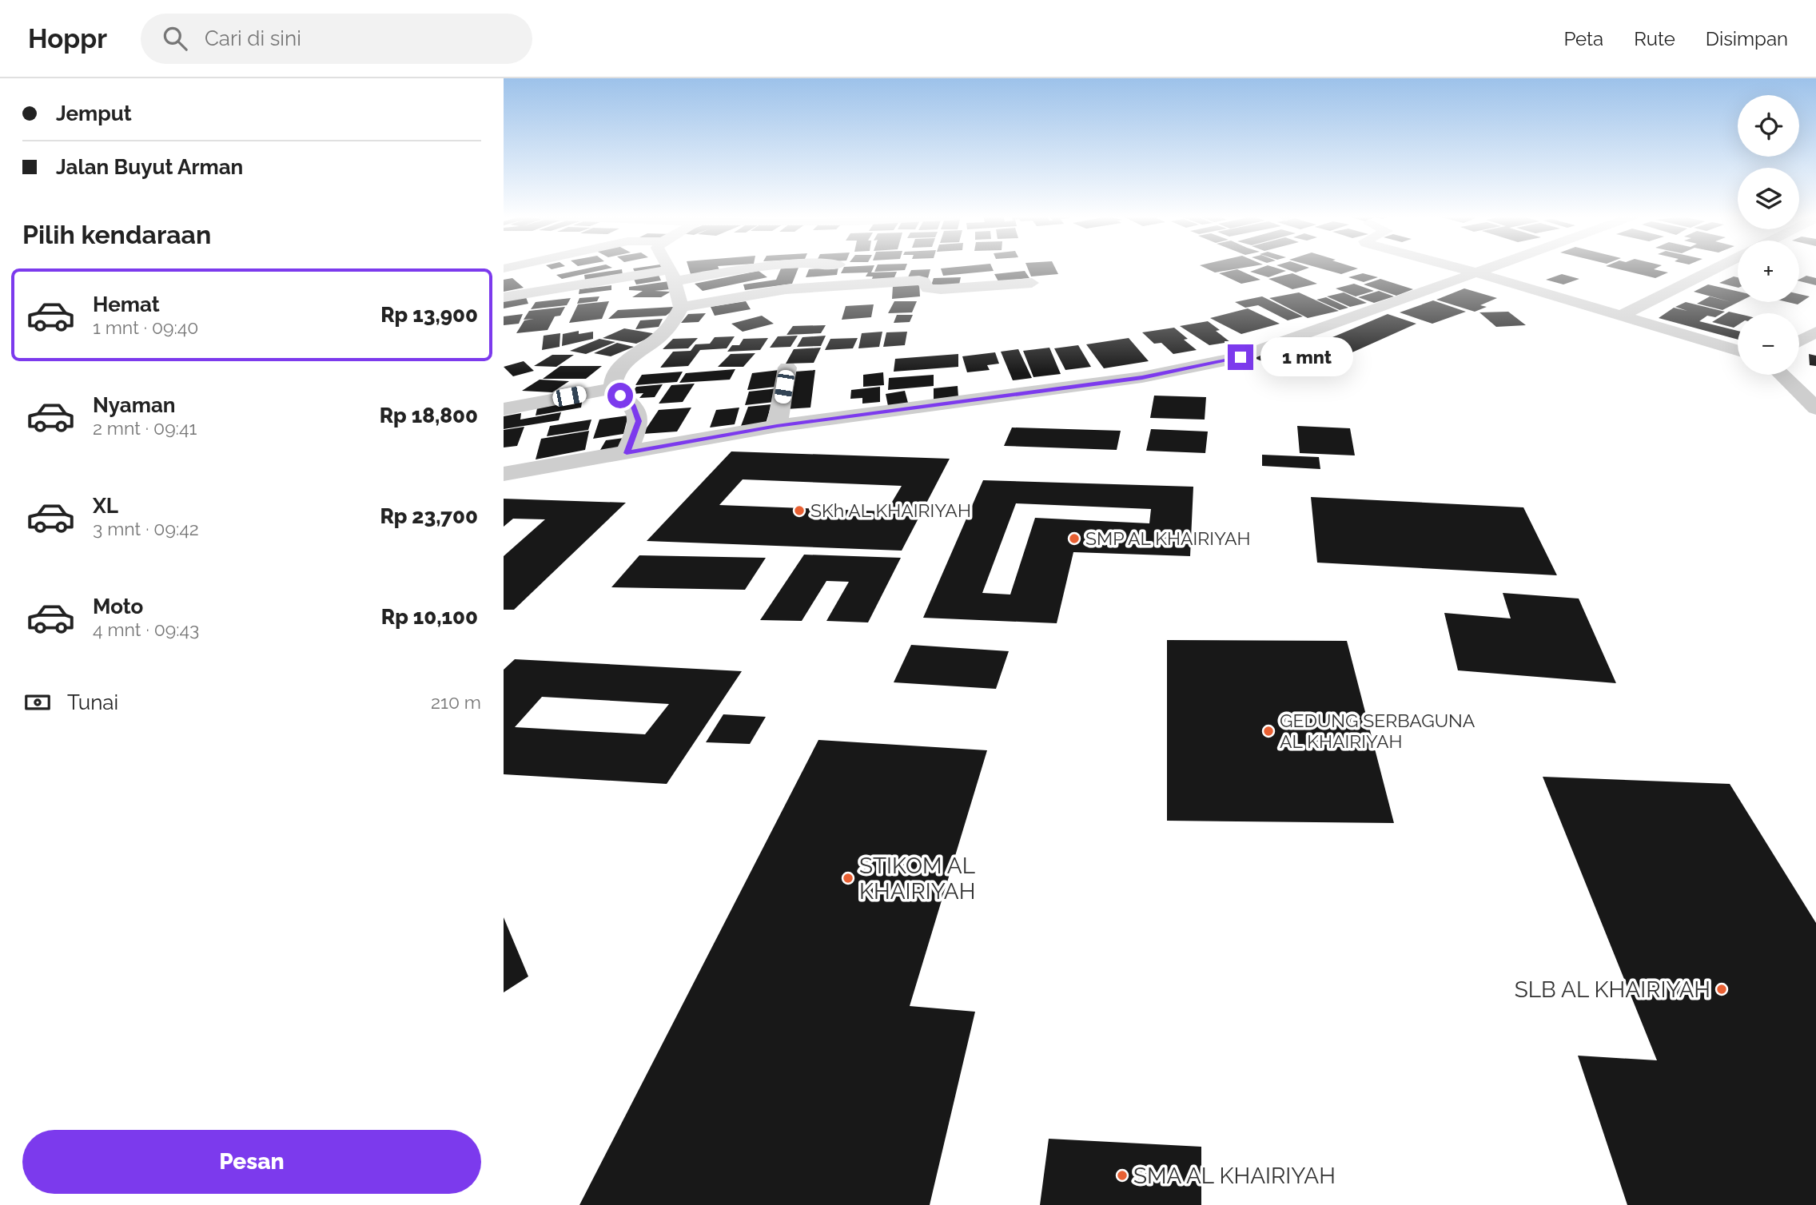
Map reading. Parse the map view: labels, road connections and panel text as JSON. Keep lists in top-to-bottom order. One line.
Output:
{"places":["SKh AL KHAIRIYAH","SMP AL KHAIRIYAH","GEDUNG SERBAGUNA AL KHAIRIYAH","STIKOM AL KHAIRIYAH","SLB AL KHAIRIYAH","SMA AL KHAIRIYAH"],"page":{"header":"Hoppr","search":"Cari di sini","nav":["Peta","Rute","Disimpan"],"banner":["Jemput","Jalan Buyut Arman"],"map_buttons":["+","−"],"heading":"Pilih kendaraan","list":[{"name":"Hemat","note":"1 mnt · 09:40","value":"Rp 13,900"},{"name":"Nyaman","note":"2 mnt · 09:41","value":"Rp 18,800"},{"name":"XL","note":"3 mnt · 09:42","value":"Rp 23,700"},{"name":"Moto","note":"4 mnt · 09:43","value":"Rp 10,100"}],"bubble":"1 mnt","pay":["Tunai","210 m"],"buttons":"Pesan"}}
